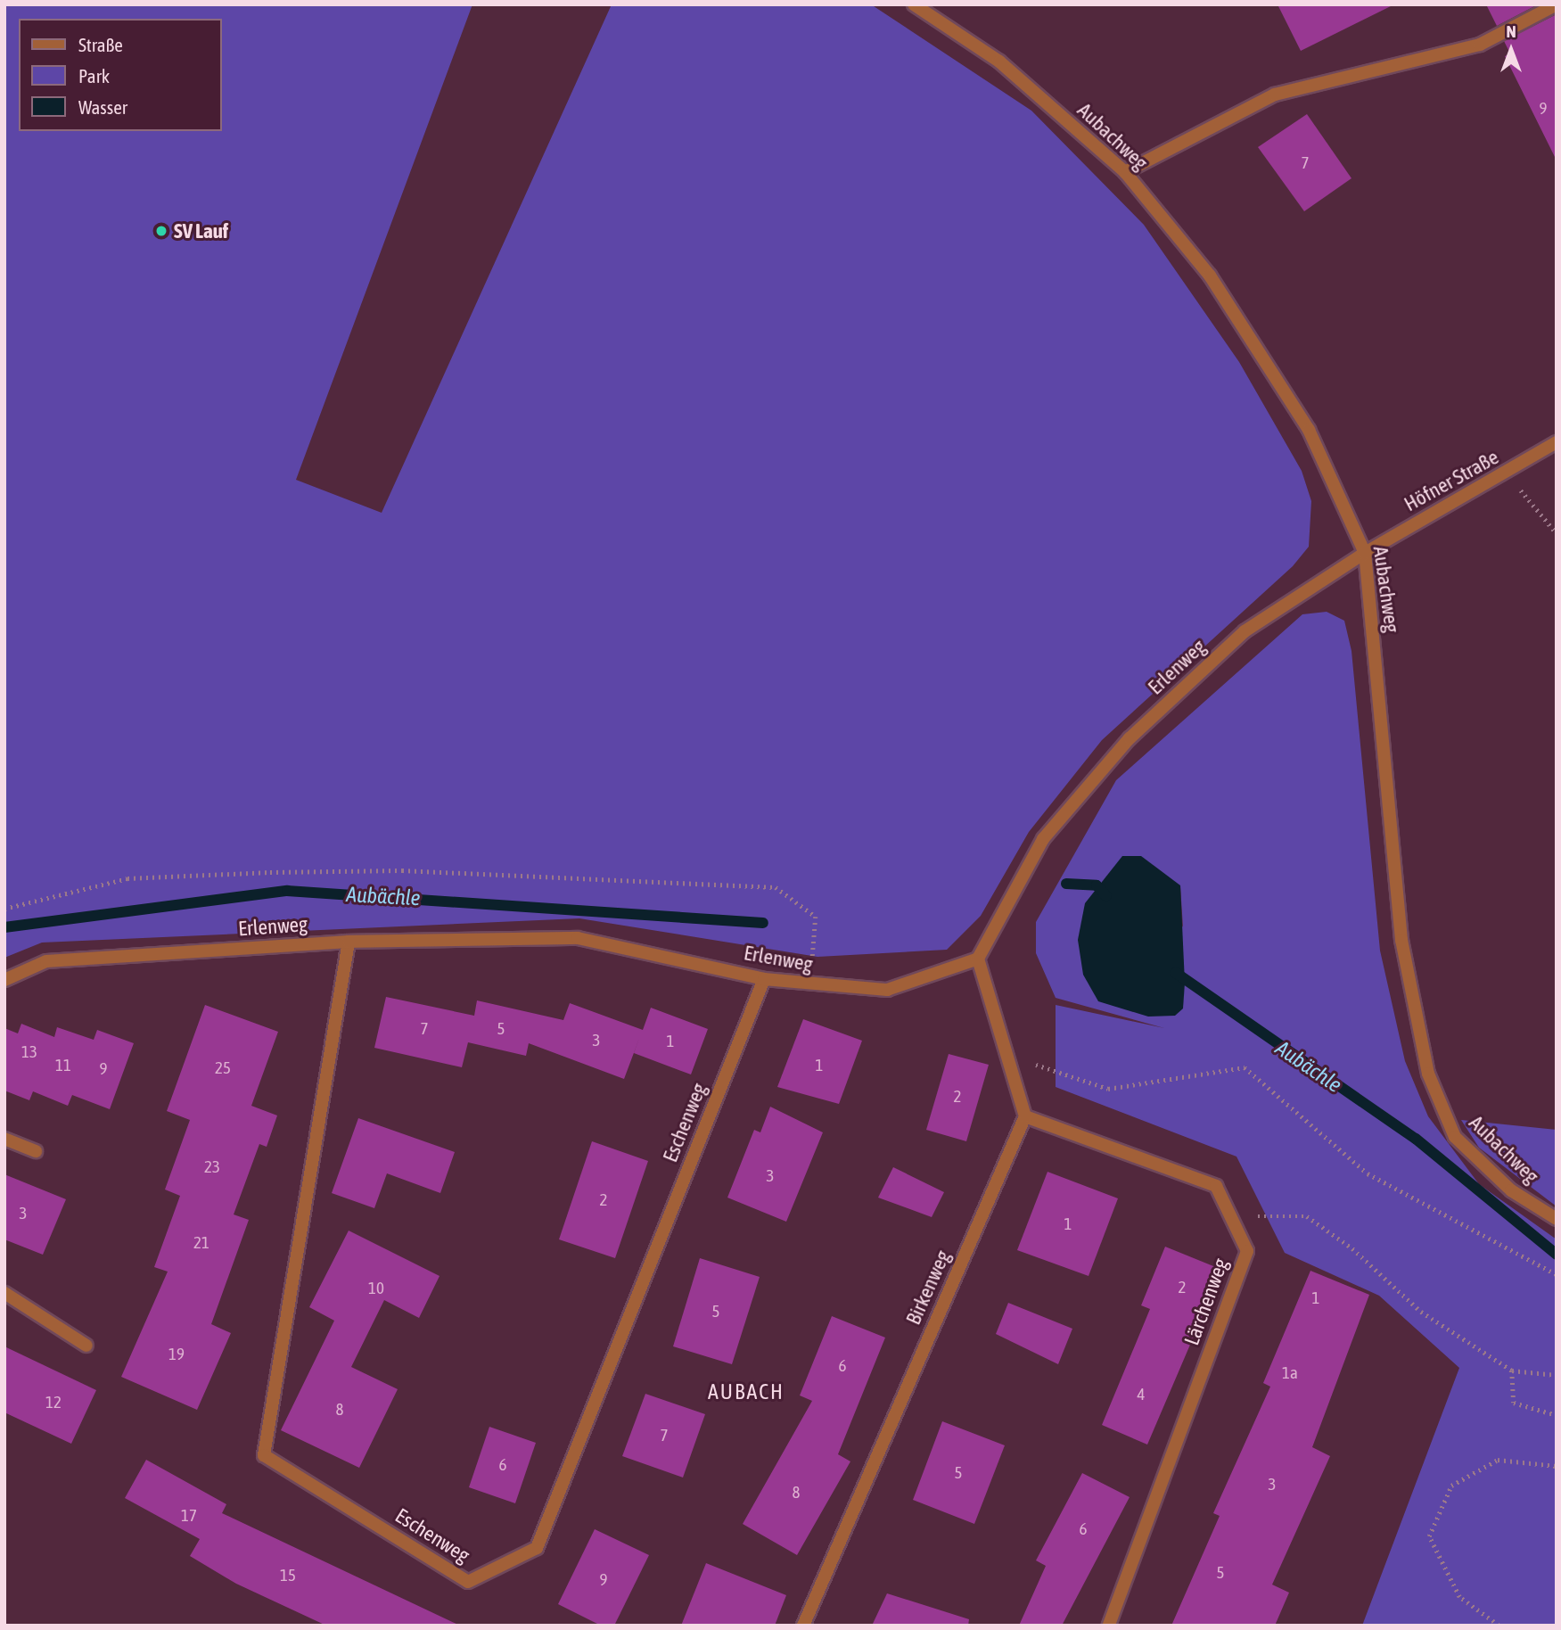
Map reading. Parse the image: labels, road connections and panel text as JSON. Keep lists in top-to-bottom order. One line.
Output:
{"streets":{"street":["Aubachweg","Höfner Straße","Erlenweg","Eschenweg","Birkenweg","Lärchenweg"]},"crossings":[["Aubachweg","Höfner Straße"],["Aubachweg","Erlenweg"],["Höfner Straße","Erlenweg"],["Erlenweg","Eschenweg"],["Birkenweg","Lärchenweg"]],"districts":["AUBACH"],"water":["Aubächle"],"places":["SV Lauf"],"house_numbers":["9","7","7","5","3","1","13","11","1","25","9","2","23","3","2","3","1","21","2","10","1","5","19","6","1a","4","12","8","7","6","5","3","8","17","6","5","15","9"],"legend":["Straße","Park","Wasser"],"north":"top"}
